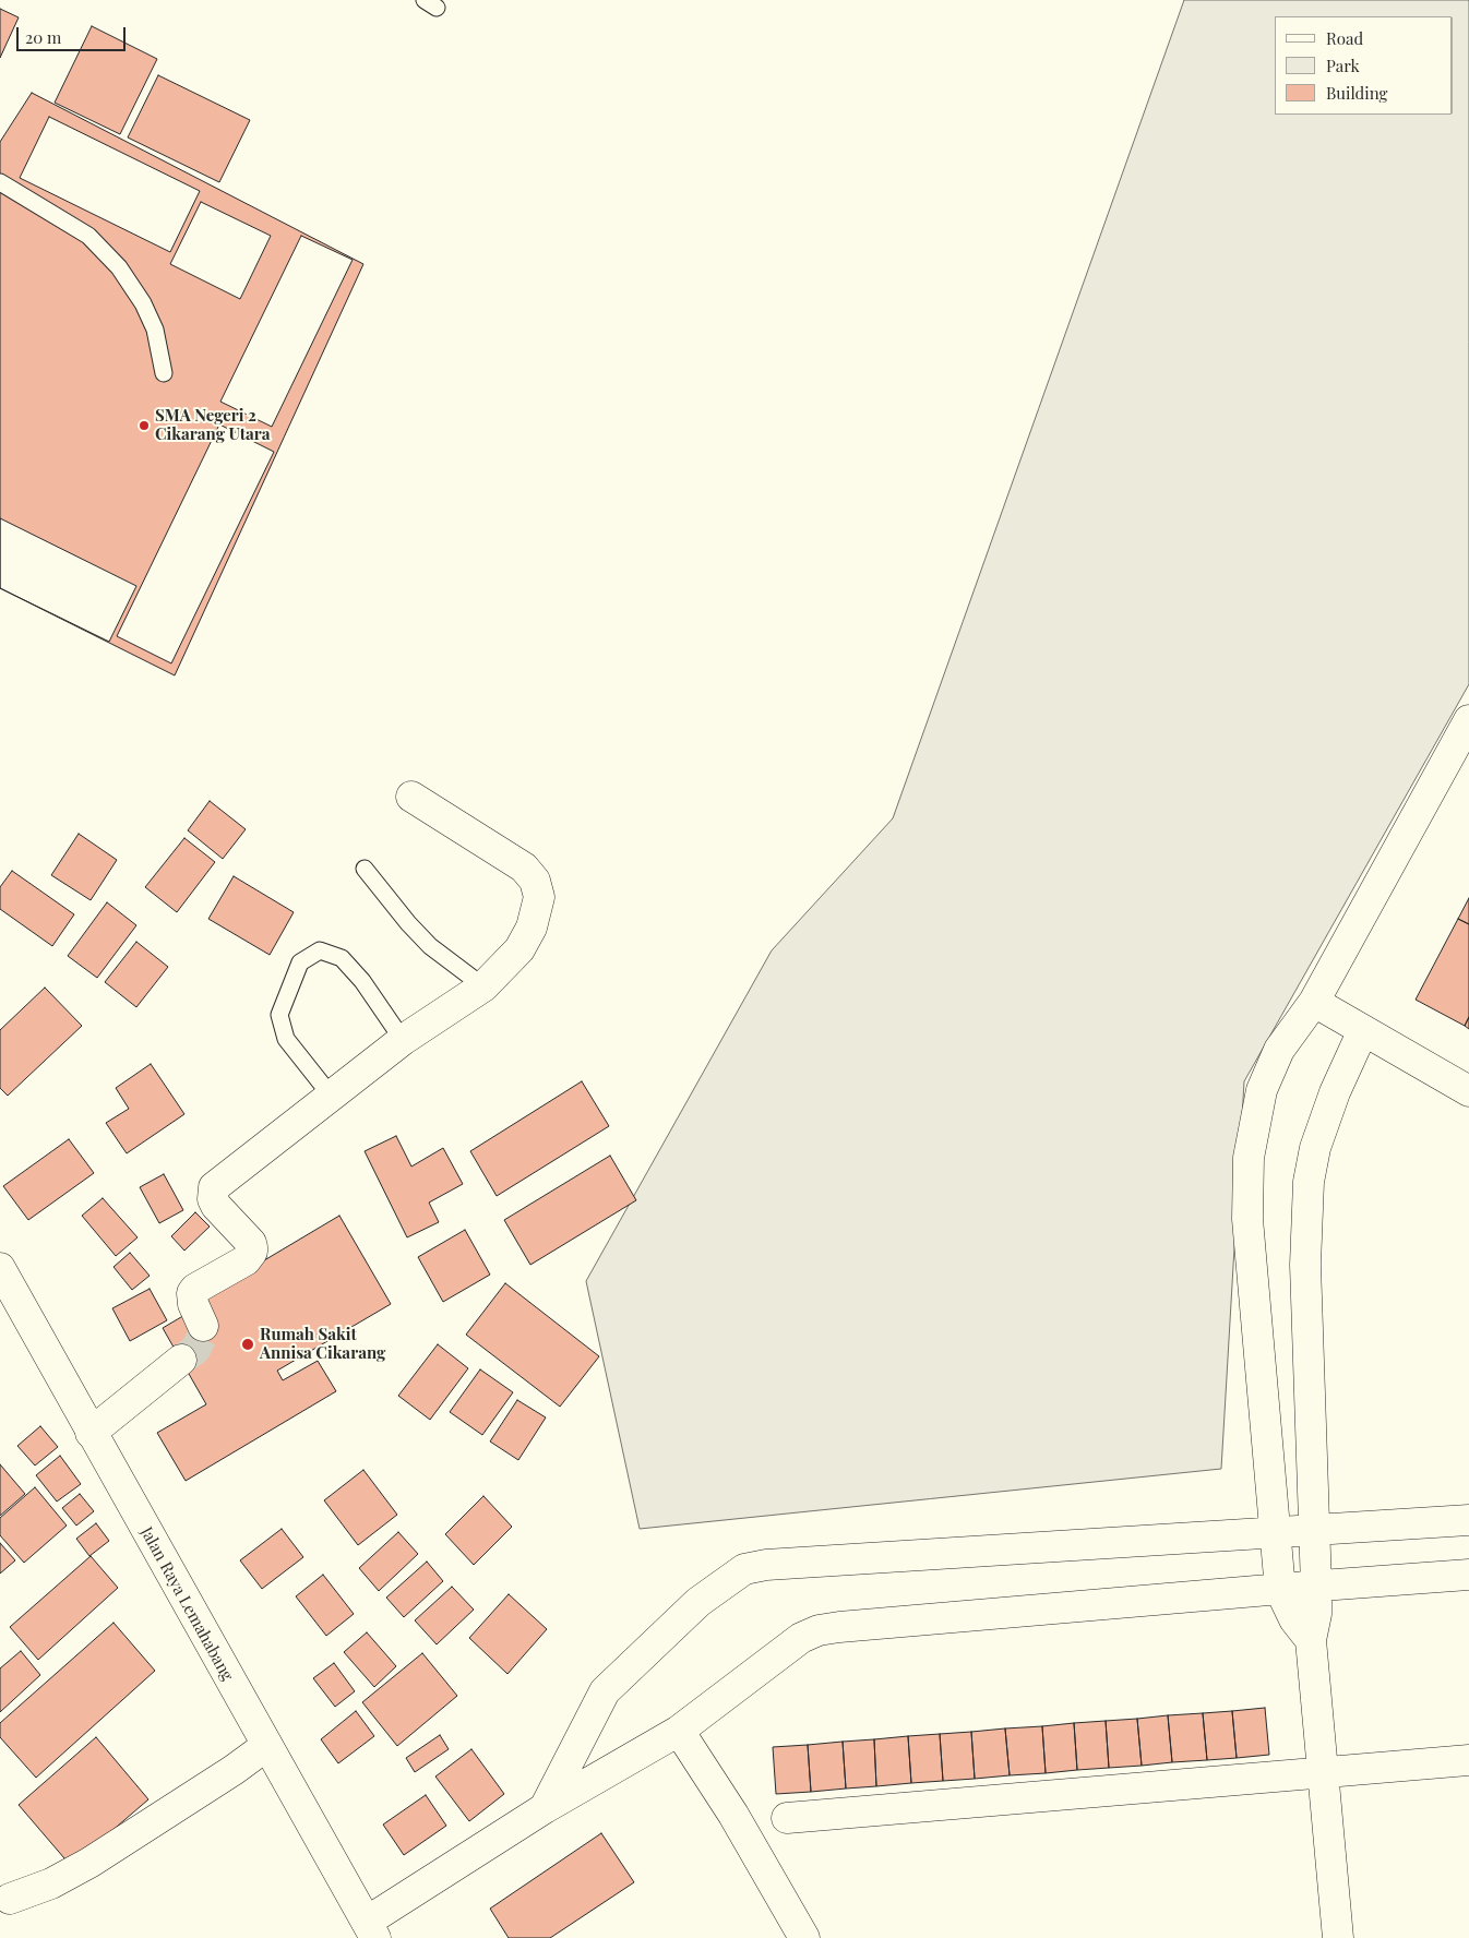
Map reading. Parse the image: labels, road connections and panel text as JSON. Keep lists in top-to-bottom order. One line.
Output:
{"streets":{"street":["Jalan Raya Lemahabang"]},"places":["SMA Negeri 2 Cikarang Utara","Rumah Sakit Annisa Cikarang"],"legend":["Road","Park","Building"],"scale_bar":"20 m"}
